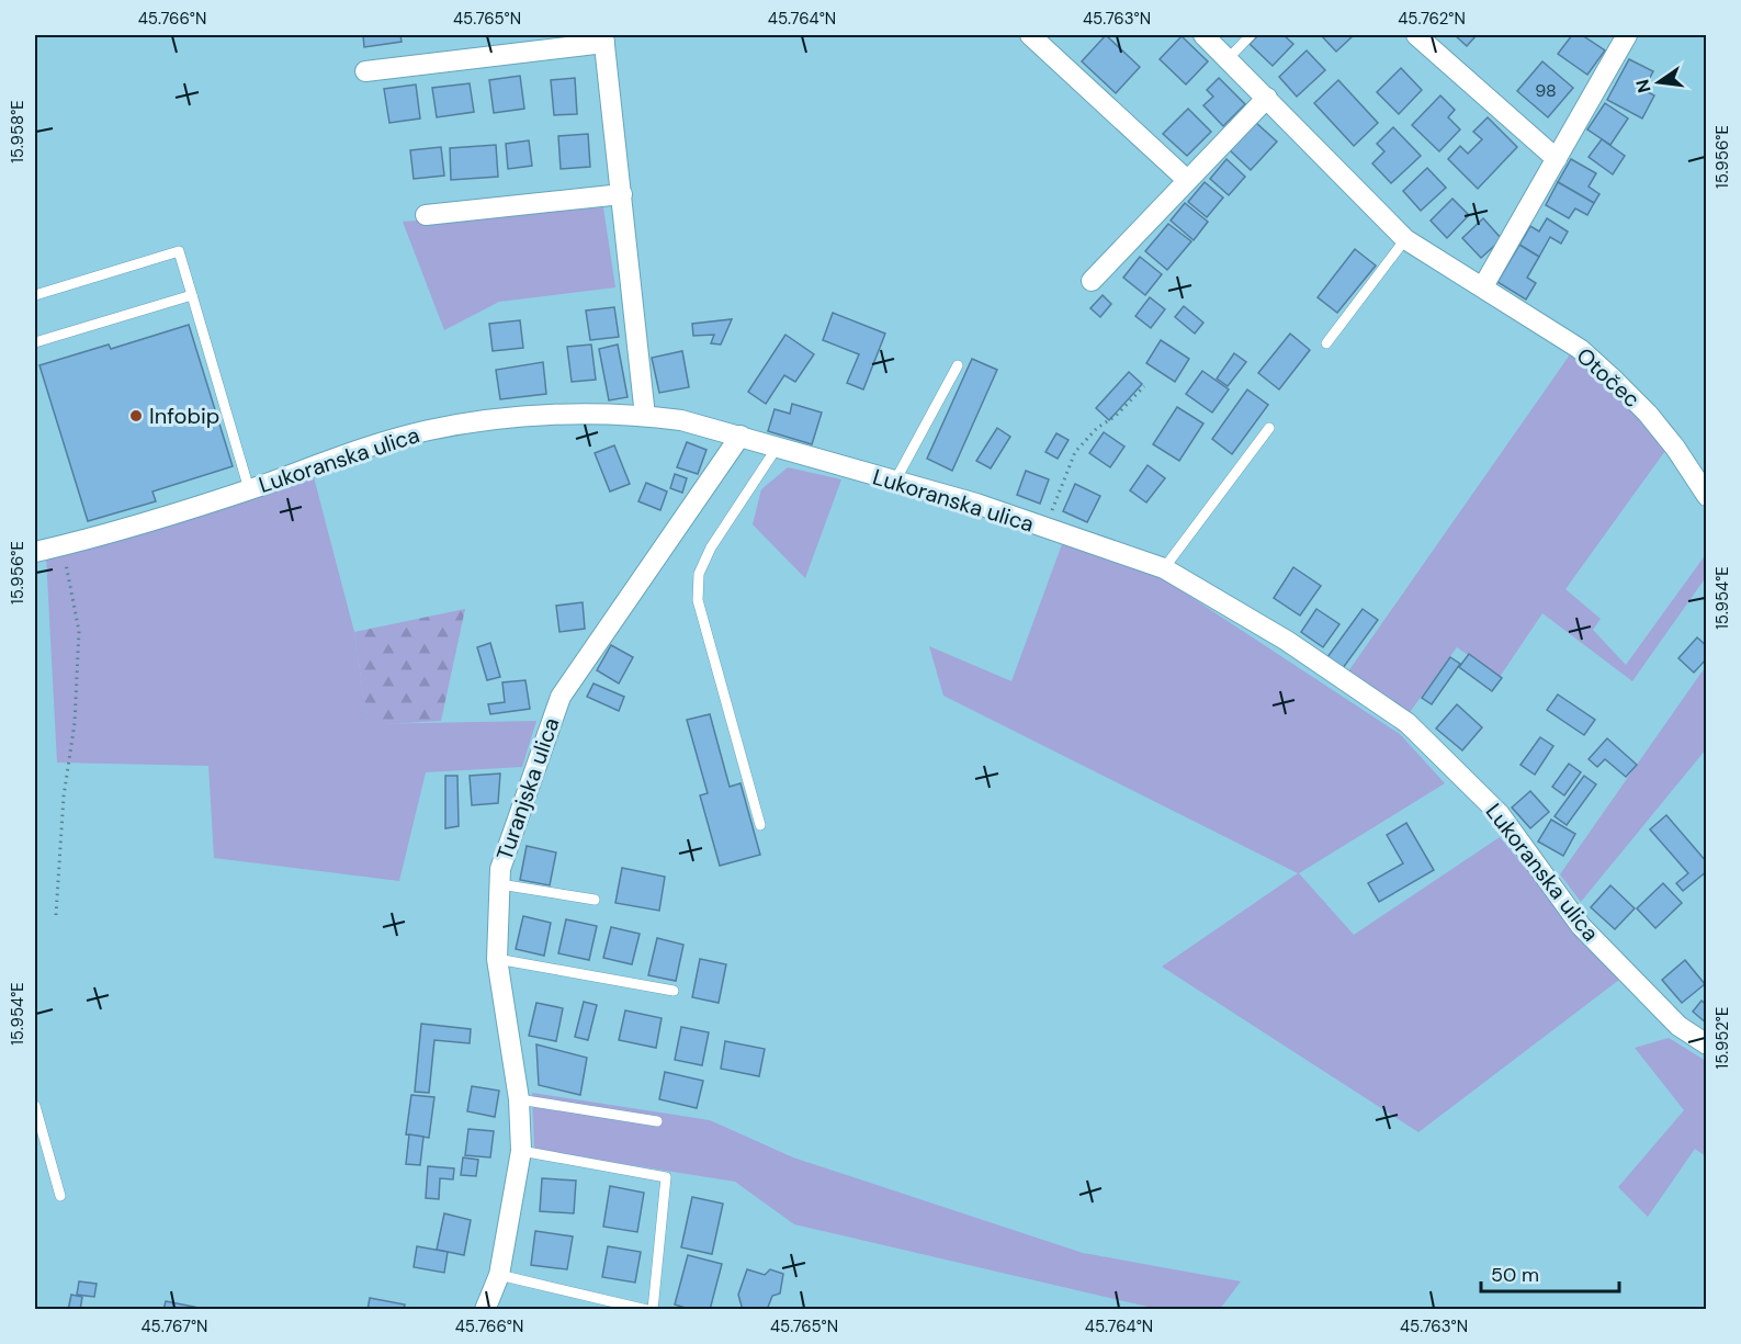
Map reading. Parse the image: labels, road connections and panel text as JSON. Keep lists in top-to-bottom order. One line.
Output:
{"streets":{"street":["Otočec","Lukoranska ulica","Turanjska ulica"]},"crossings":[["Lukoranska ulica","Turanjska ulica"]],"places":["Infobip"],"house_numbers":["98"],"scale_bar":"50 m","north":"left","coordinates":["45.766°N","45.765°N","45.764°N","45.763°N","45.762°N","15.958°E","15.956°E","15.954°E","15.952°E","45.767°N"]}
